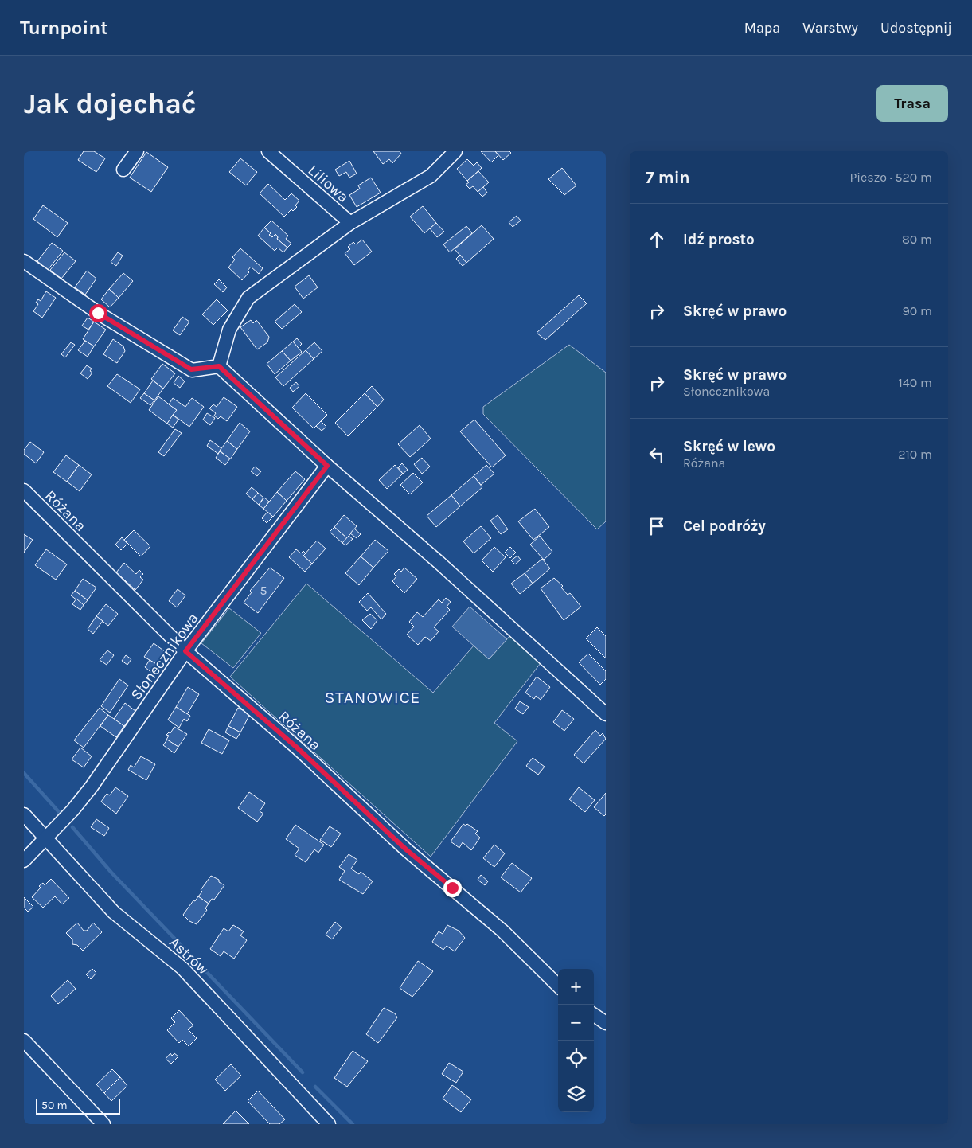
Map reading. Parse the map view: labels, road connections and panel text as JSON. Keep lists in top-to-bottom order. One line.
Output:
{"streets":{"street":["Liliowa","Różana","Słonecznikowa","Astrów"]},"crossings":[["Różana","Słonecznikowa"],["Słonecznikowa","Astrów"]],"districts":["STANOWICE"],"house_numbers":["5"],"scale_bar":"50 m","page":{"header":"Turnpoint","nav":["Mapa","Warstwy","Udostępnij"],"buttons":"Trasa","title":"Jak dojechać","heading":["7 min","Pieszo · 520 m"],"list":[["Idź prosto","80 m"],["Skręć w prawo","90 m"],["Skręć w prawo","Słonecznikowa","140 m"],["Skręć w lewo","Różana","210 m"],"Cel podróży"],"map_buttons":["+","−"],"scale":"50 m"}}
